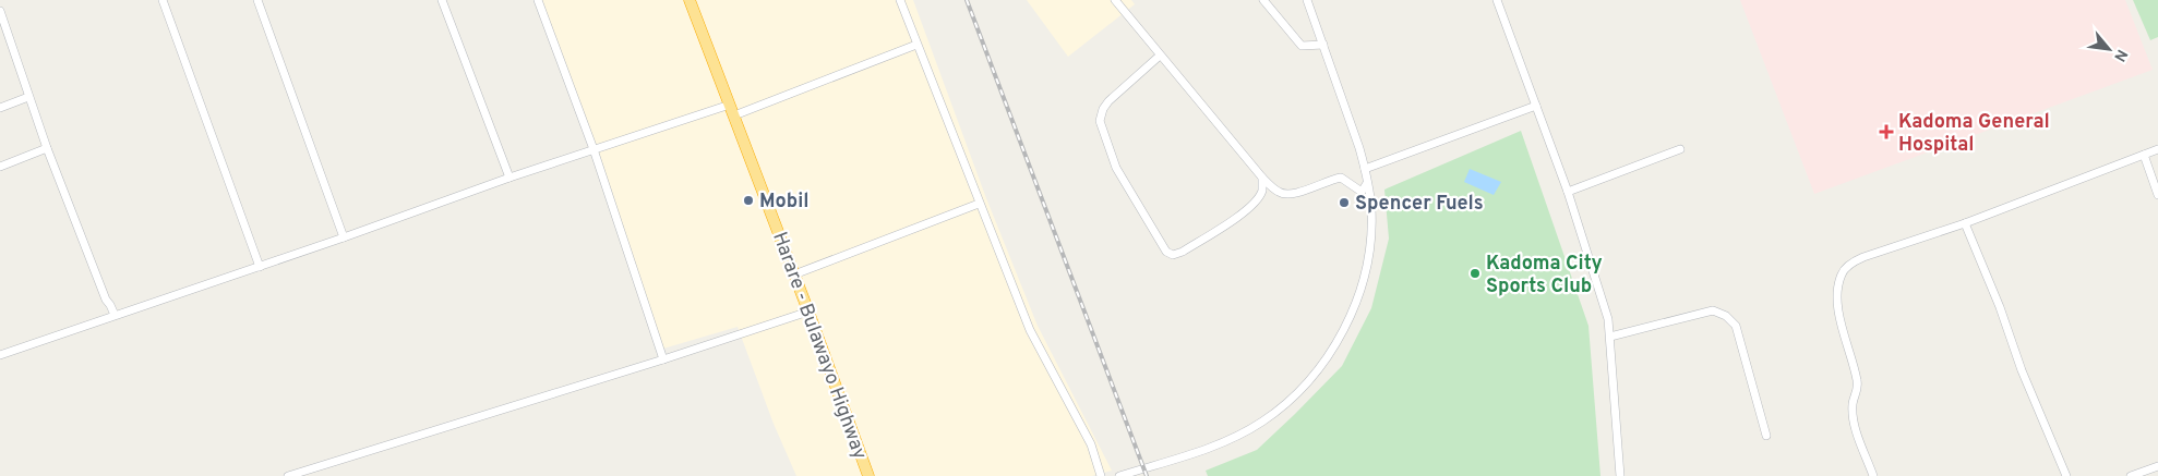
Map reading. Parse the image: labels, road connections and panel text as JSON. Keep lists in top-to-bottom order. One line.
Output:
{"streets":{"highway":["Harare - Bulawayo Highway"]},"places":{"health":["Kadoma General Hospital"],"other":["Mobil","Spencer Fuels","Kadoma City Sports Club"]},"north":"bottom right"}
